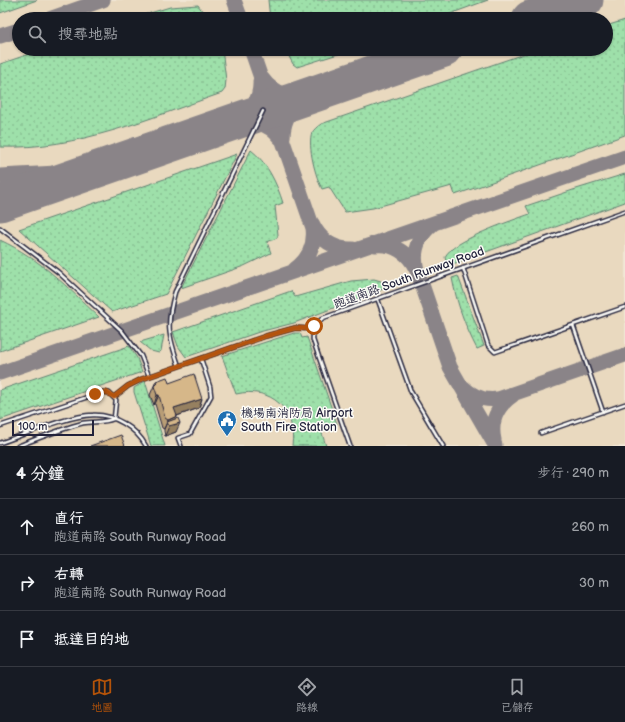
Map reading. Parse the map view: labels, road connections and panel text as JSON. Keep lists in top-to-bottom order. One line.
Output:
{"streets":{"lane":["跑道南路 South Runway Road"]},"places":{"public building":["機場南消防局 Airport South Fire Station"]},"scale_bar":"100 m","page":{"search":"搜尋地點","scale":"100 m","heading":["4 分鐘","步行 · 290 m"],"list":[["直行","跑道南路 South Runway Road","260 m"],["右轉","跑道南路 South Runway Road","30 m"],"抵達目的地"],"nav":["地圖","路線","已儲存"]}}
